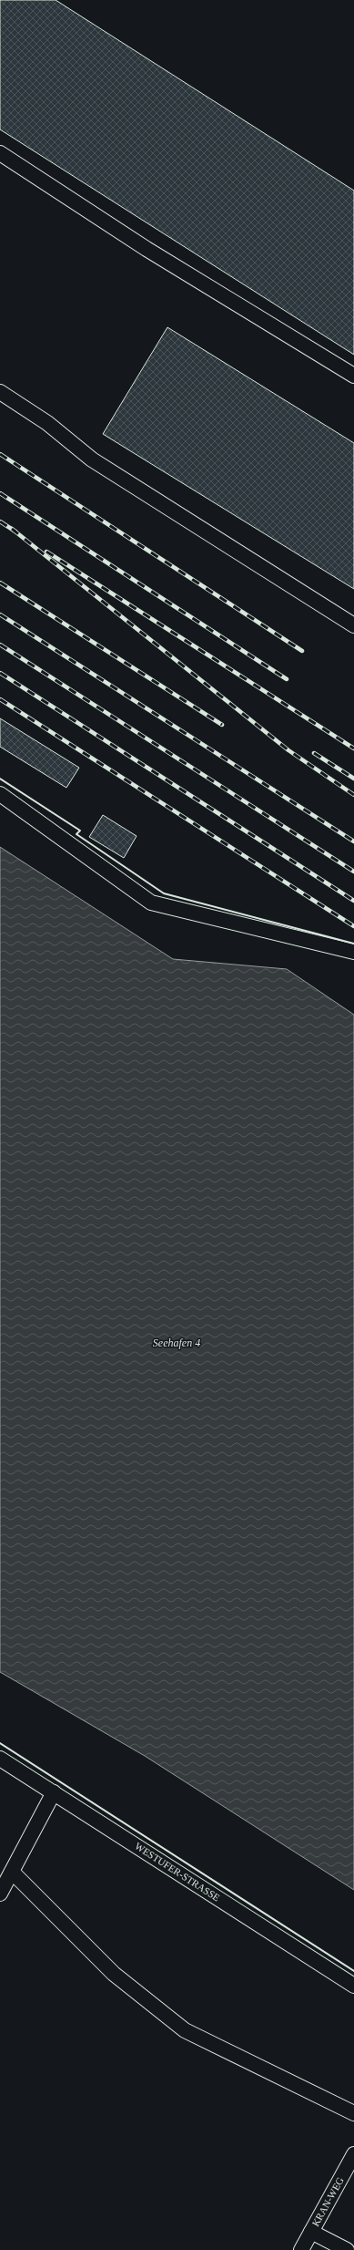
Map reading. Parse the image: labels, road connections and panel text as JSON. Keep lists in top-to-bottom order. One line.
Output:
{"streets":{"lane":["WESTUFER-STRASSE","KRAN-WEG"]},"water":["Seehafen 4"]}
